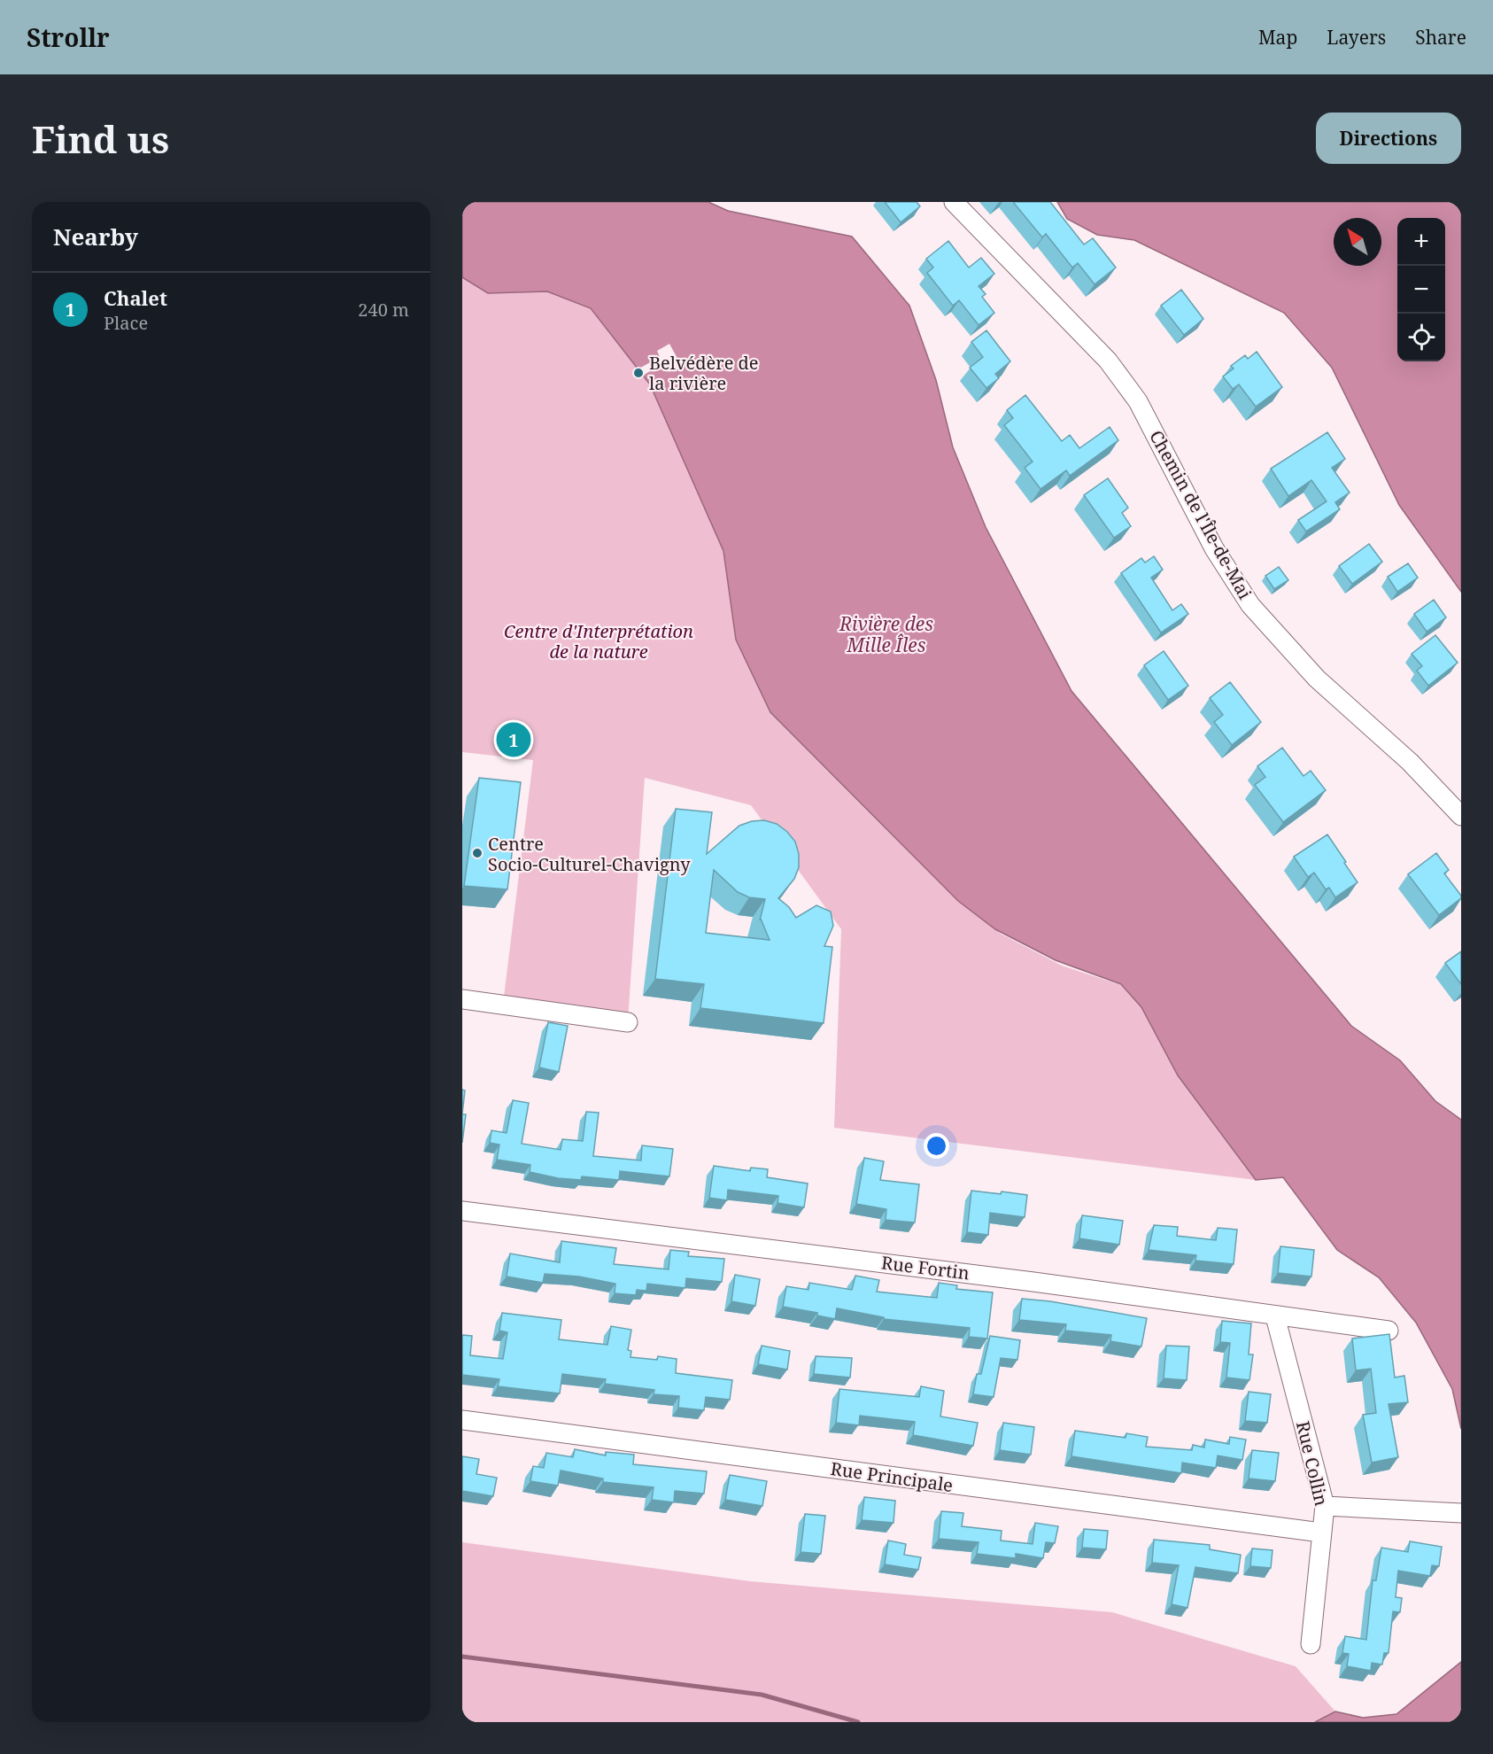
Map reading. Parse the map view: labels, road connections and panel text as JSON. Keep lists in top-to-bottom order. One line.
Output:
{"streets":{"street":["Chemin de l'Île-de-Mai","Rue Fortin","Rue Collin","Rue Principale"]},"crossings":[["Rue Fortin","Rue Collin"],["Rue Collin","Rue Principale"]],"water":["Rivière des Mille Îles"],"parks":["Centre d'Interprétation de la nature"],"places":["Belvédère de la rivière","Centre Socio-Culturel-Chavigny"],"north":"top left","page":{"header":"Strollr","nav":["Map","Layers","Share"],"buttons":"Directions","title":"Find us","heading":"Nearby","map_buttons":["+","−"],"list":[{"mark":"1","name":"Chalet","note":"Place","value":"240 m"}],"pins":"1"}}
